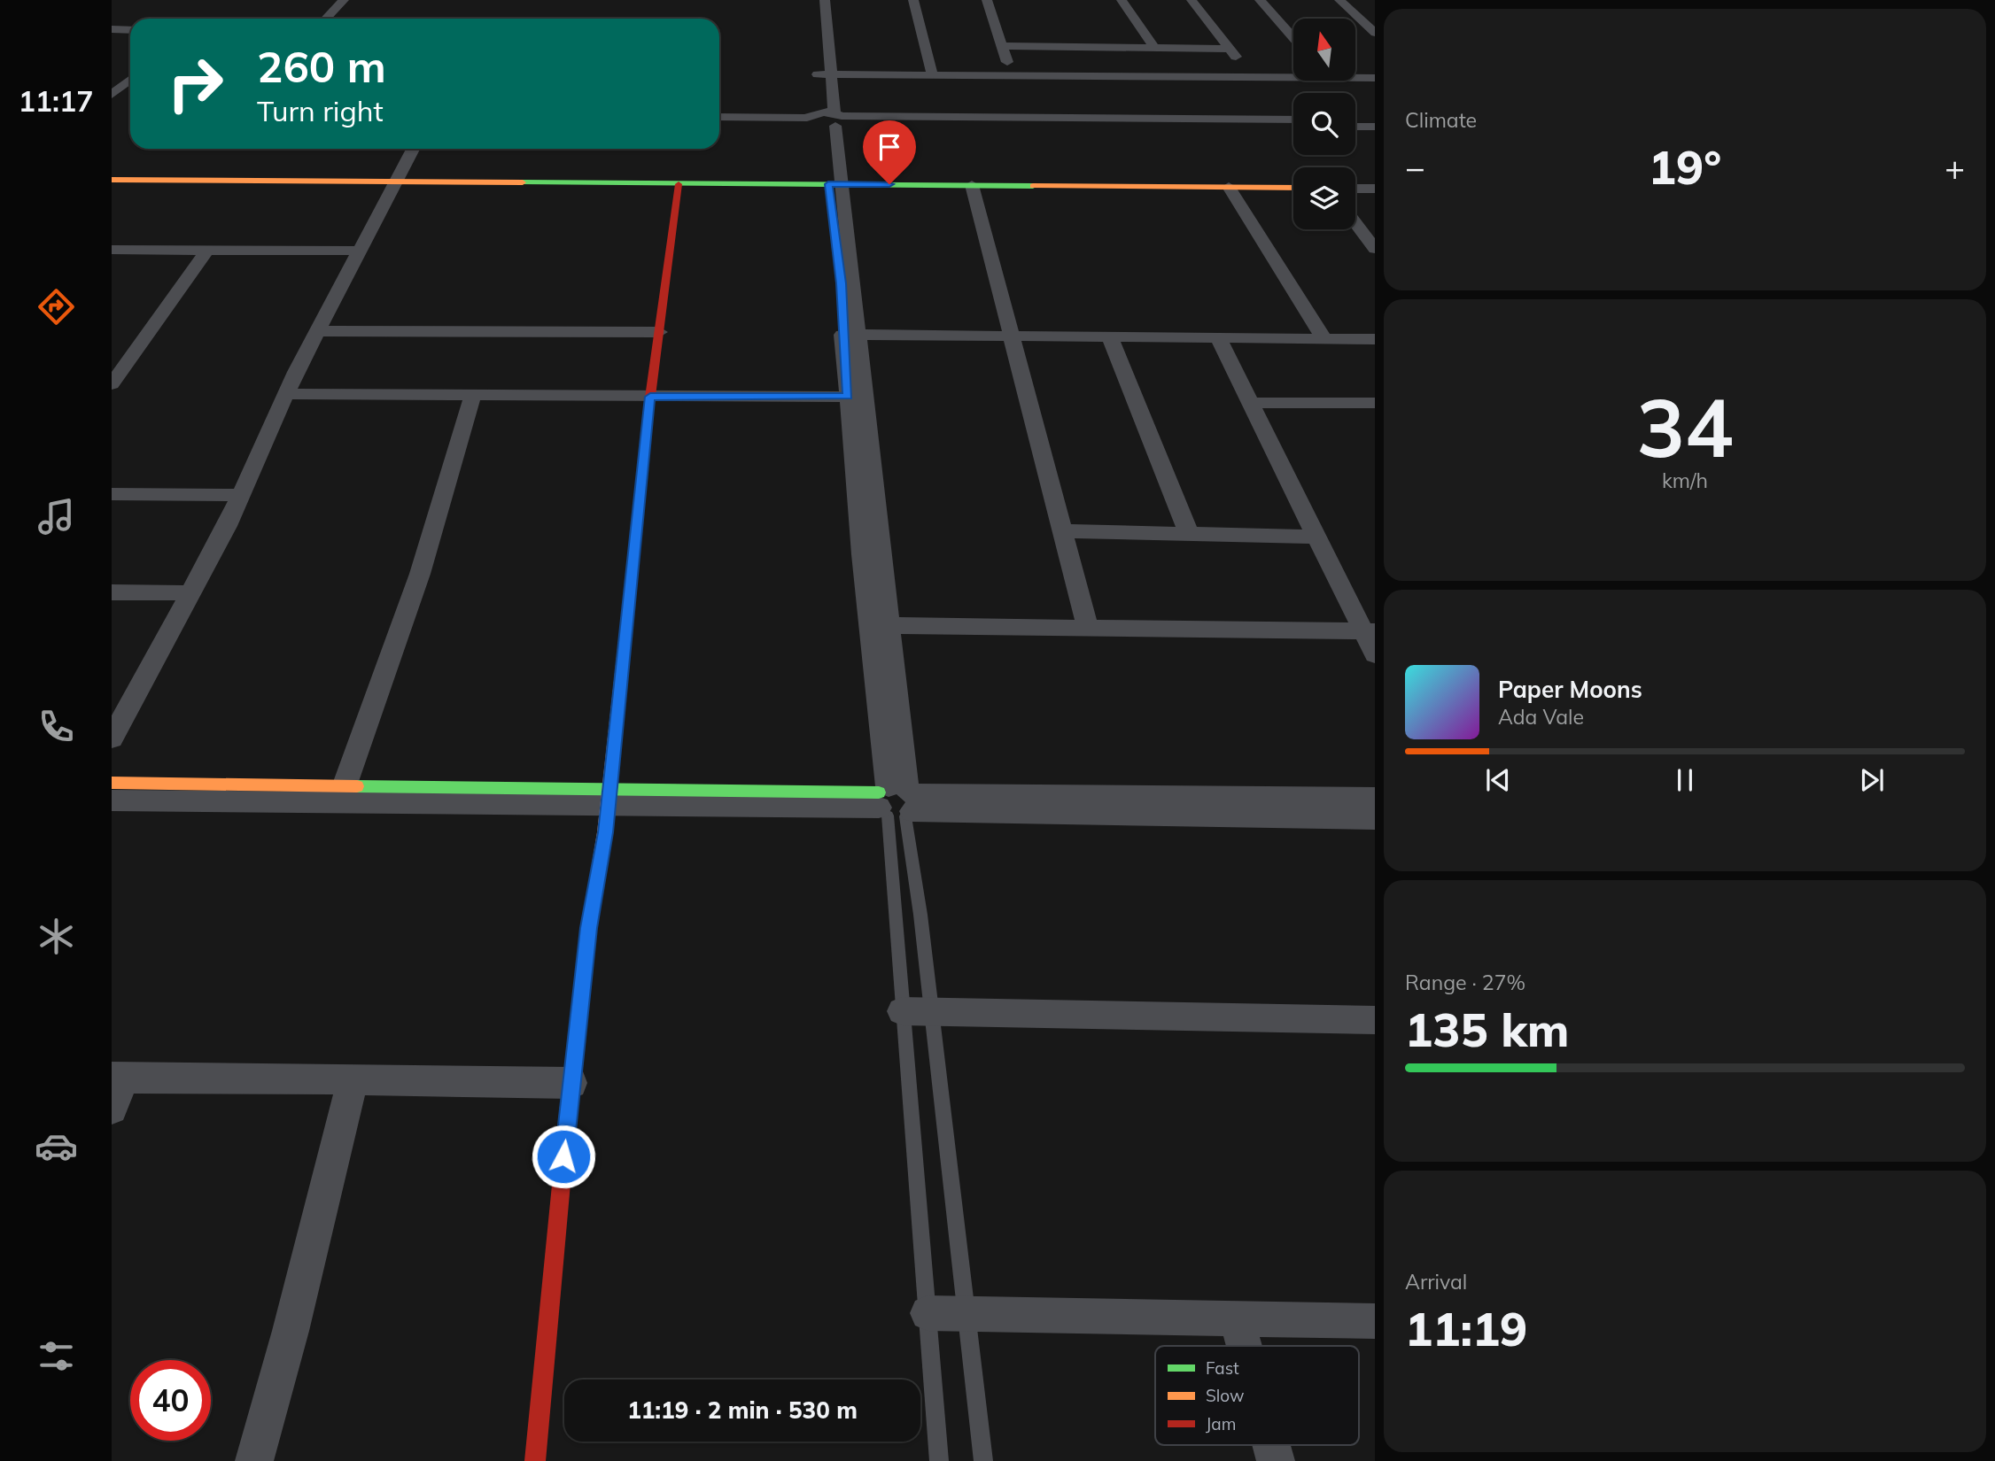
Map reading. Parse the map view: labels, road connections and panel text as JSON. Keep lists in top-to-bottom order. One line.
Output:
{"legend":["Fast","Slow","Jam"],"north":"top","page":{"tabs":"11:17","tile":["Climate",["34","km/h"],["Range · 27%","135 km"],["Arrival","11:19"]],"turn":["260 m","Turn right"],"heat":["−","19°","+"],"song":["Paper Moons","Ada Vale"],"limit":"40","trip":"11:19 · 2 min · 530 m"}}
